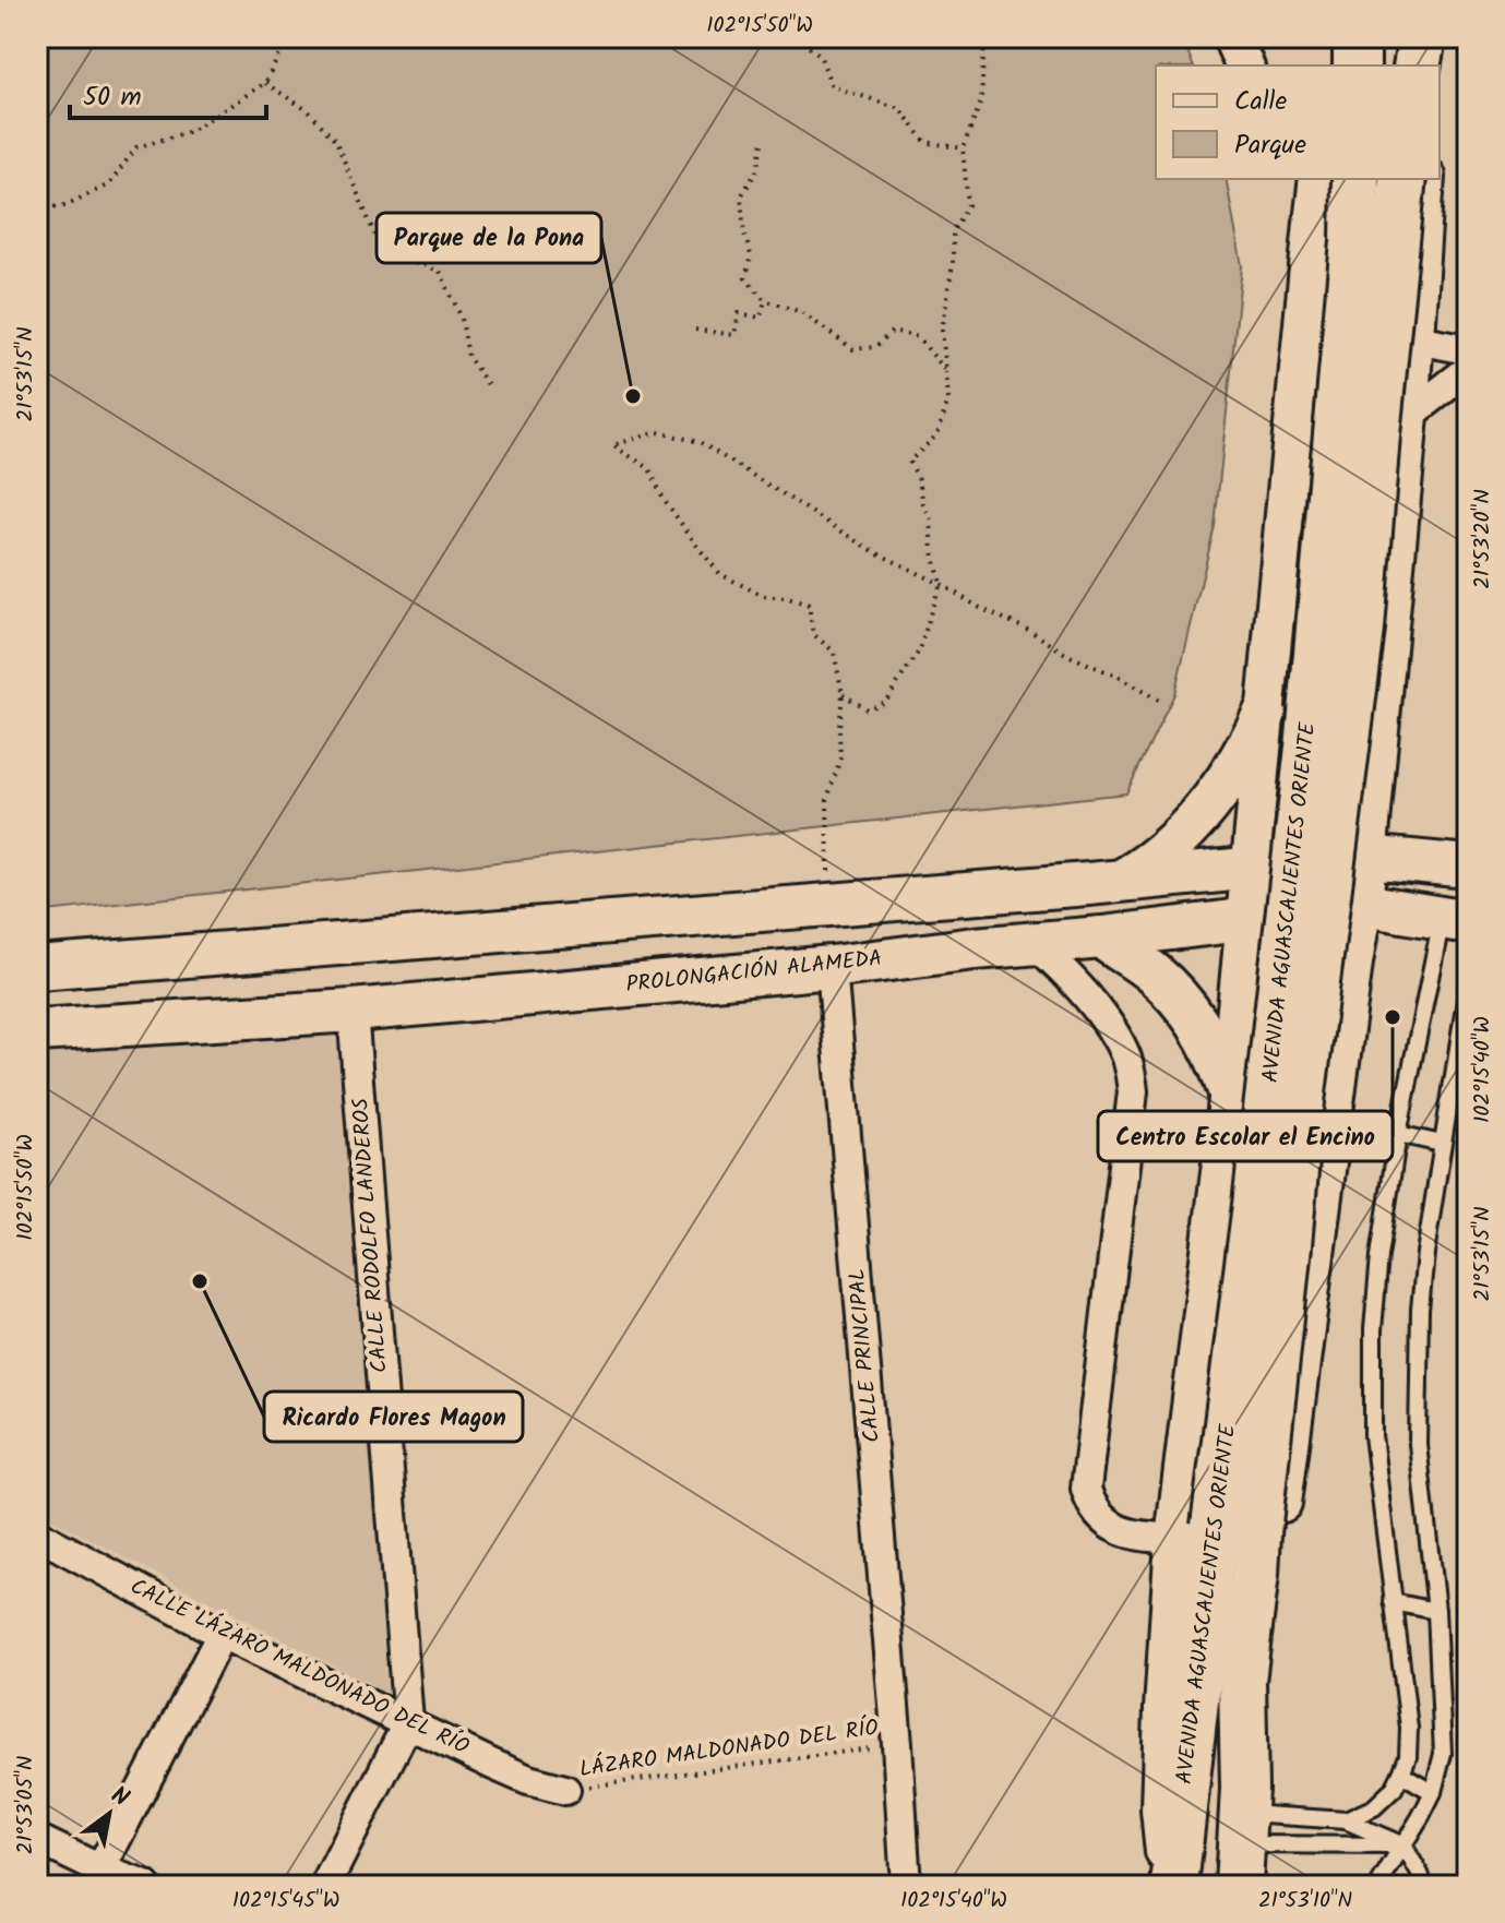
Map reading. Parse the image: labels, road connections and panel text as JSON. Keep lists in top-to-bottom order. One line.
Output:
{"streets":{"main road":["AVENIDA AGUASCALIENTES ORIENTE","PROLONGACIÓN ALAMEDA"],"street":["CALLE RODOLFO LANDEROS","CALLE PRINCIPAL","CALLE LÁZARO MALDONADO DEL RÍO"],"path":["LÁZARO MALDONADO DEL RÍO"]},"crossings":[["AVENIDA AGUASCALIENTES ORIENTE","PROLONGACIÓN ALAMEDA"],["PROLONGACIÓN ALAMEDA","CALLE RODOLFO LANDEROS"],["PROLONGACIÓN ALAMEDA","CALLE PRINCIPAL"],["CALLE RODOLFO LANDEROS","CALLE LÁZARO MALDONADO DEL RÍO"],["CALLE PRINCIPAL","LÁZARO MALDONADO DEL RÍO"],["CALLE LÁZARO MALDONADO DEL RÍO","LÁZARO MALDONADO DEL RÍO"]],"places":["Parque de la Pona","Centro Escolar el Encino","Ricardo Flores Magon"],"legend":["Calle","Parque"],"scale_bar":"50 m","north":"top right","coordinates":["102°15'50\"W","21°53'15\"N","21°53'20\"N","102°15'40\"W","21°53'05\"N","102°15'45\"W","21°53'10\"N"]}
